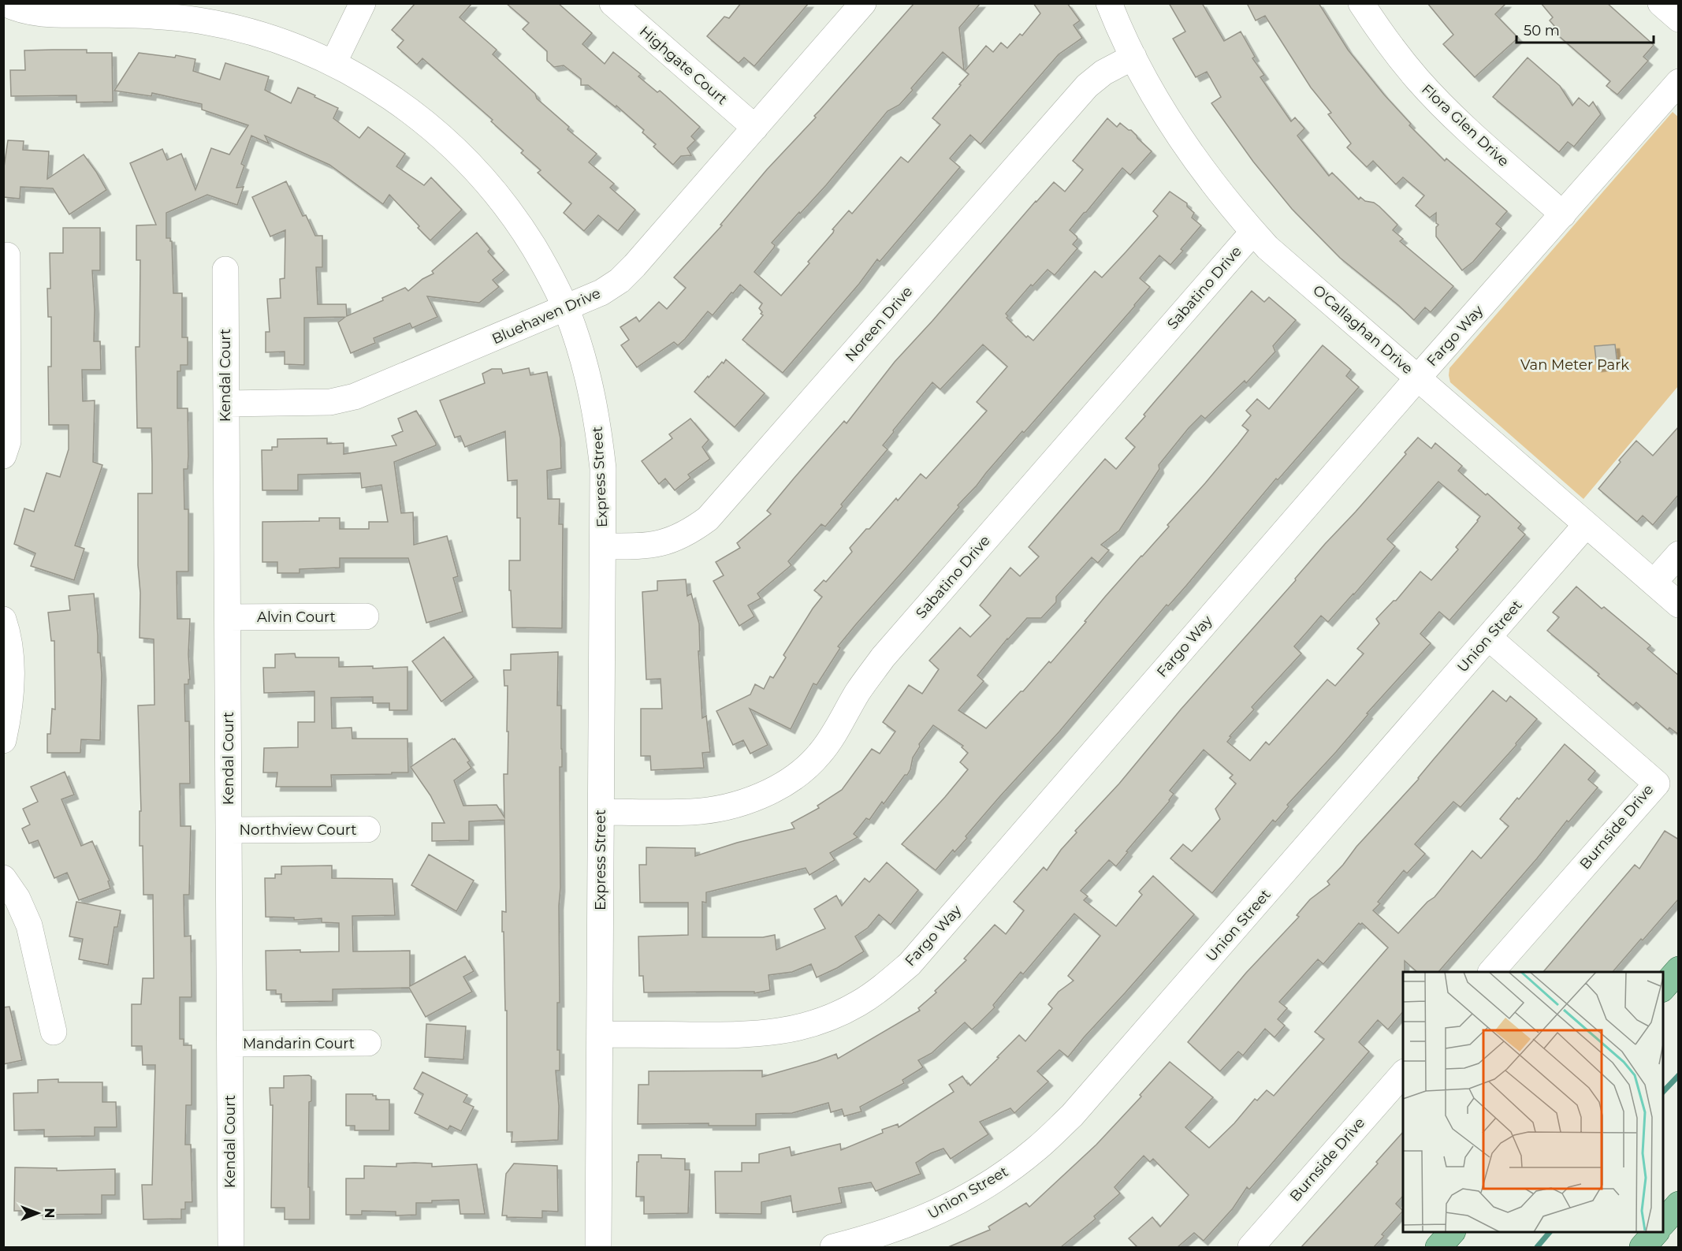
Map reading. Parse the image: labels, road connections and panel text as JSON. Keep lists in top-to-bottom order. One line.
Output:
{"streets":{"street":["Highgate Court","Flora Glen Drive","Sabatino Drive","Bluehaven Drive","Noreen Drive","O'Callaghan Drive","Fargo Way","Kendal Court","Express Street","Alvin Court","Union Street","Burnside Drive","Northview Court","Mandarin Court"]},"crossings":[["Highgate Court","Bluehaven Drive"],["Flora Glen Drive","Fargo Way"],["Sabatino Drive","O'Callaghan Drive"],["Sabatino Drive","Express Street"],["Bluehaven Drive","Kendal Court"],["Bluehaven Drive","Express Street"],["Noreen Drive","O'Callaghan Drive"],["Noreen Drive","Express Street"],["O'Callaghan Drive","Fargo Way"],["O'Callaghan Drive","Union Street"],["Fargo Way","Express Street"],["Kendal Court","Alvin Court"],["Kendal Court","Northview Court"],["Kendal Court","Mandarin Court"],["Union Street","Burnside Drive"]],"parks":["Van Meter Park"],"scale_bar":"50 m","north":"right"}
